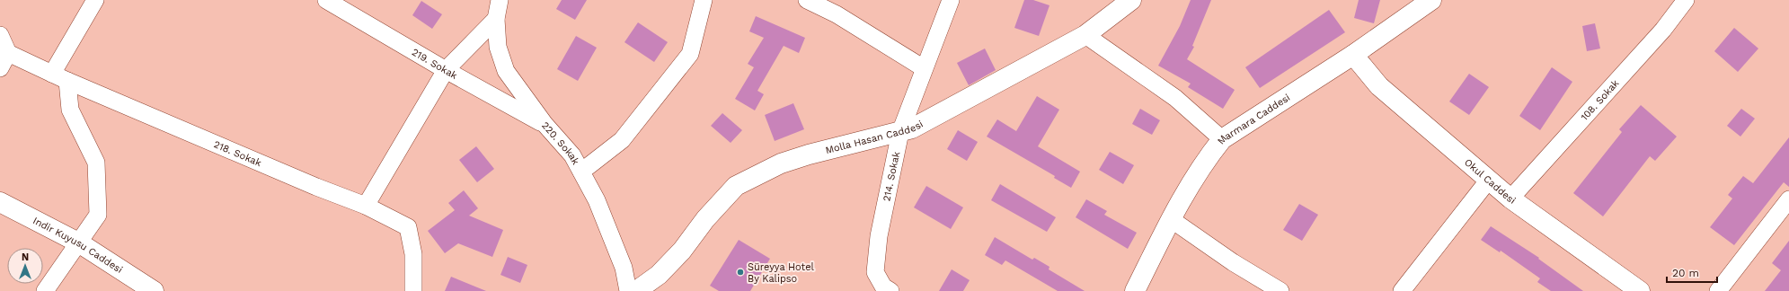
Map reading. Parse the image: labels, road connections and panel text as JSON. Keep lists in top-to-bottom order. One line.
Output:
{"streets":{"street":["219. Sokak","108. Sokak","Marmara Caddesi","Molla Hasan Caddesi","220. Sokak","218. Sokak","214. Sokak","Okul Caddesi","Indir Kuyusu Caddesi"]},"crossings":[["219. Sokak","220. Sokak"],["108. Sokak","Okul Caddesi"],["Marmara Caddesi","Okul Caddesi"],["Molla Hasan Caddesi","214. Sokak"]],"places":["Süreyya Hotel By Kalipso"],"scale_bar":"20 m","north":"top"}
